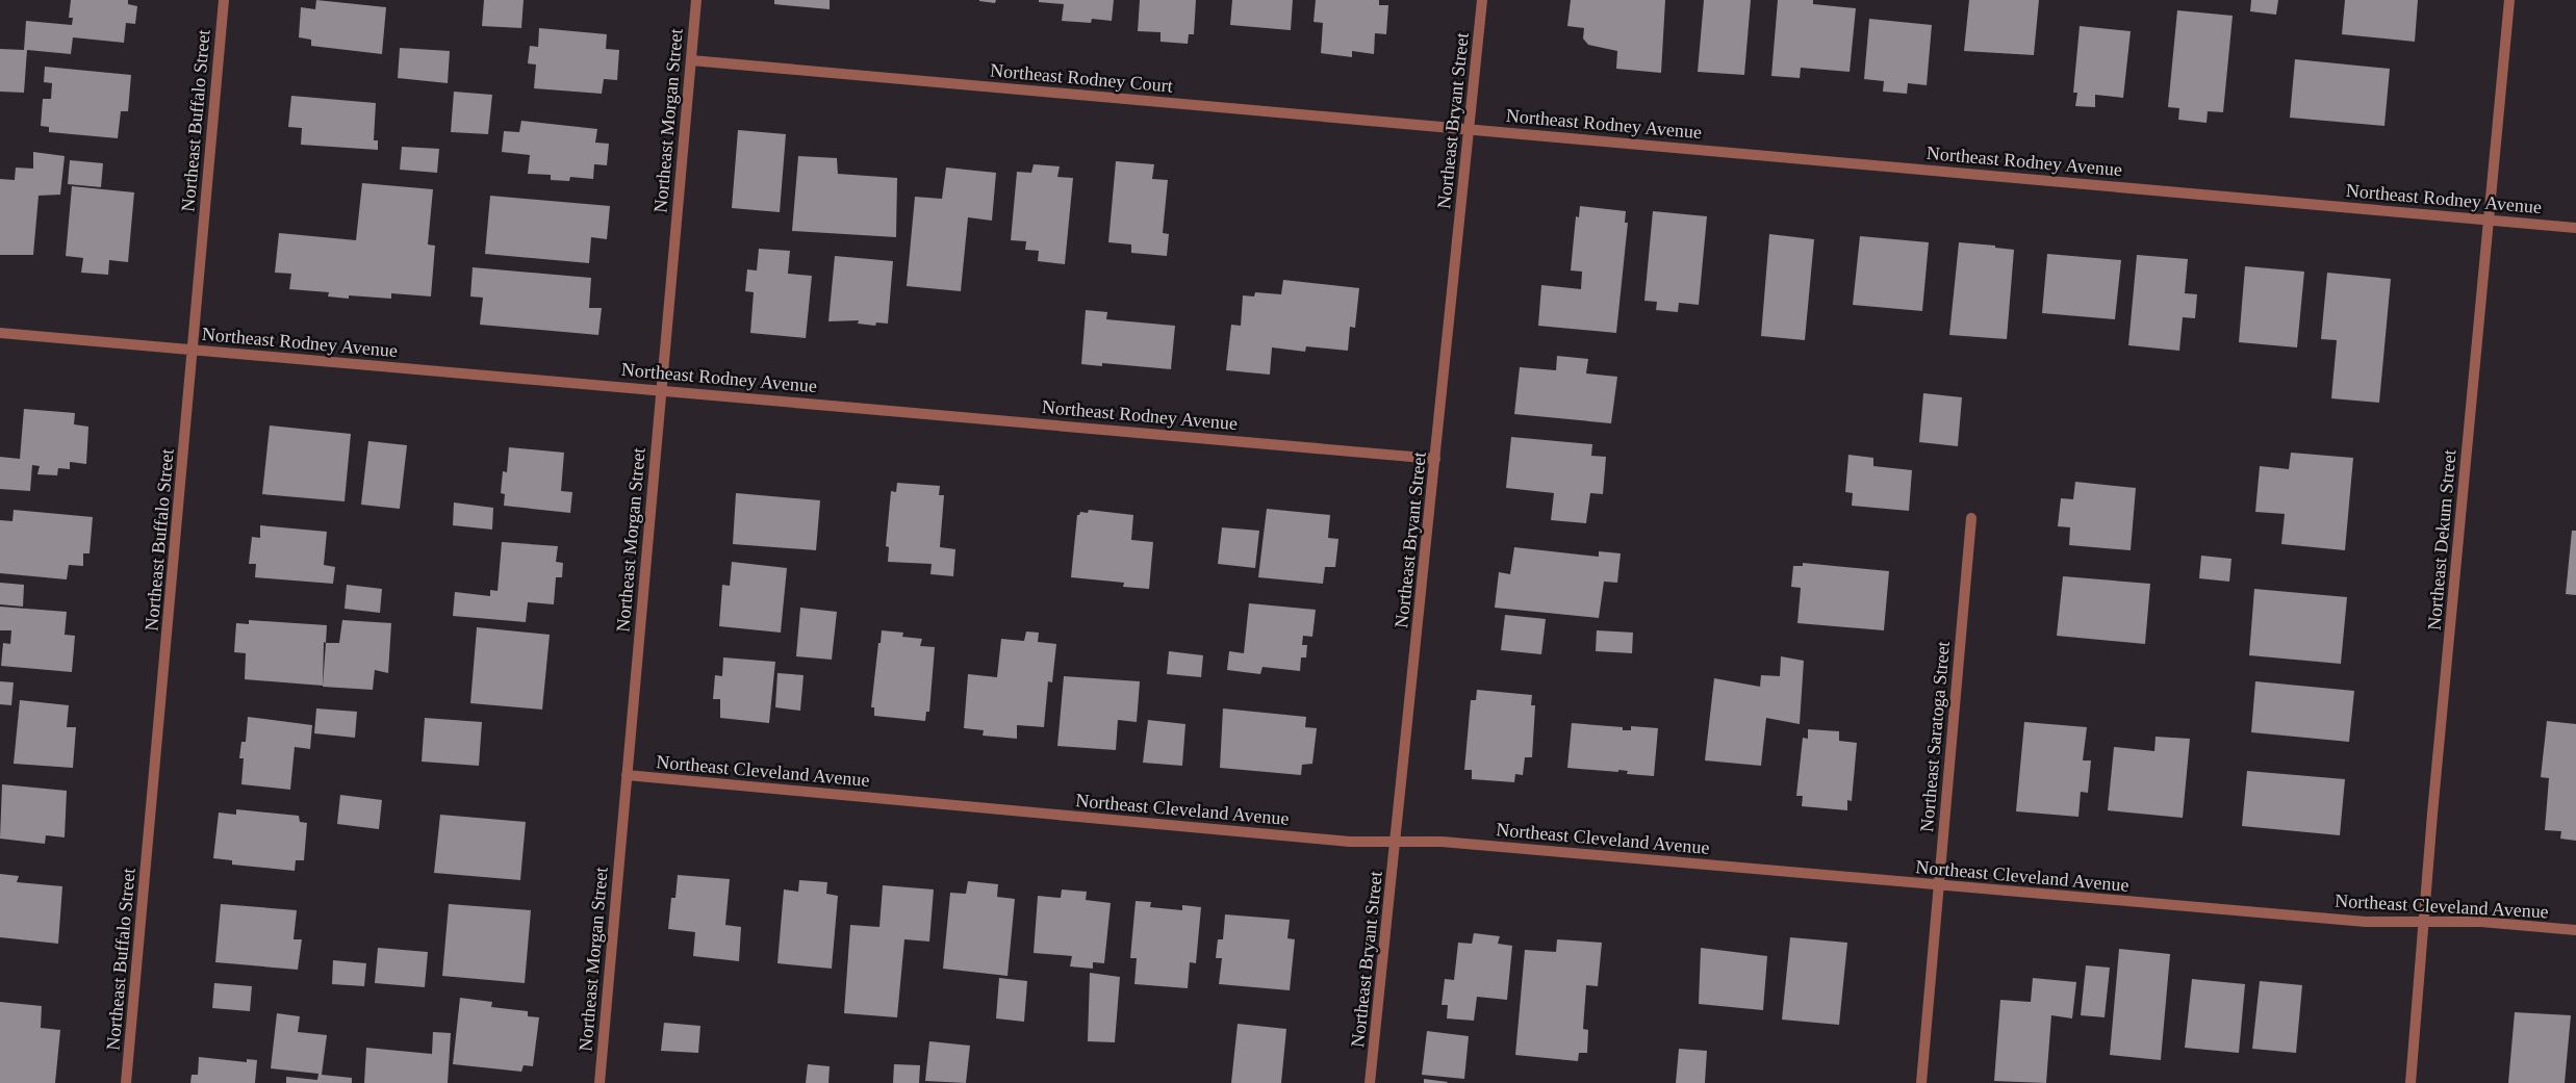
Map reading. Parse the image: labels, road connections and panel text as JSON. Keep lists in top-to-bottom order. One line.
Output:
{"streets":{"street":["Northeast Rodney Court","Northeast Buffalo Street","Northeast Morgan Street","Northeast Bryant Street","Northeast Rodney Avenue","Northeast Dekum Street","Northeast Saratoga Street","Northeast Cleveland Avenue"]},"crossings":[["Northeast Rodney Court","Northeast Morgan Street"],["Northeast Rodney Court","Northeast Bryant Street"],["Northeast Rodney Court","Northeast Rodney Avenue"],["Northeast Buffalo Street","Northeast Rodney Avenue"],["Northeast Morgan Street","Northeast Rodney Avenue"],["Northeast Morgan Street","Northeast Cleveland Avenue"],["Northeast Bryant Street","Northeast Rodney Avenue"],["Northeast Bryant Street","Northeast Cleveland Avenue"],["Northeast Rodney Avenue","Northeast Dekum Street"],["Northeast Dekum Street","Northeast Cleveland Avenue"],["Northeast Saratoga Street","Northeast Cleveland Avenue"]]}
